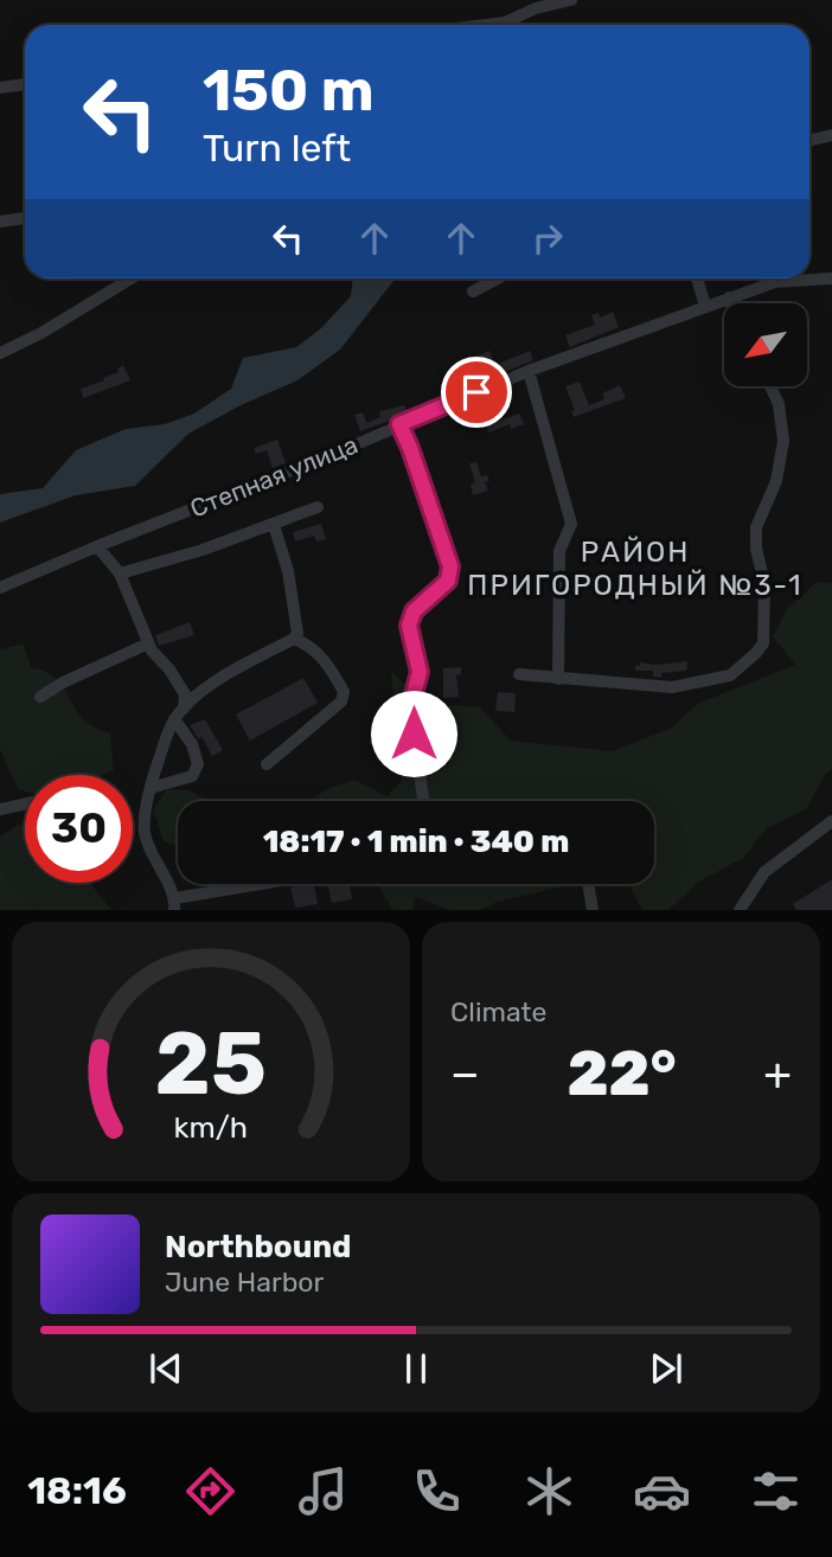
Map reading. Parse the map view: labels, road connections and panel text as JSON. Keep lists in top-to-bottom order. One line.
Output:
{"streets":{"street":["Степная улица"]},"districts":["РАЙОН ПРИГОРОДНЫЙ №3-1"],"north":"bottom left","page":{"turn":["150 m","Turn left"],"limit":"30","trip":"18:17 · 1 min · 340 m","tile":"Climate","heat":["−","22°","+"],"song":["Northbound","June Harbor"],"tabs":"18:16","gauge":["25","km/h"]}}
